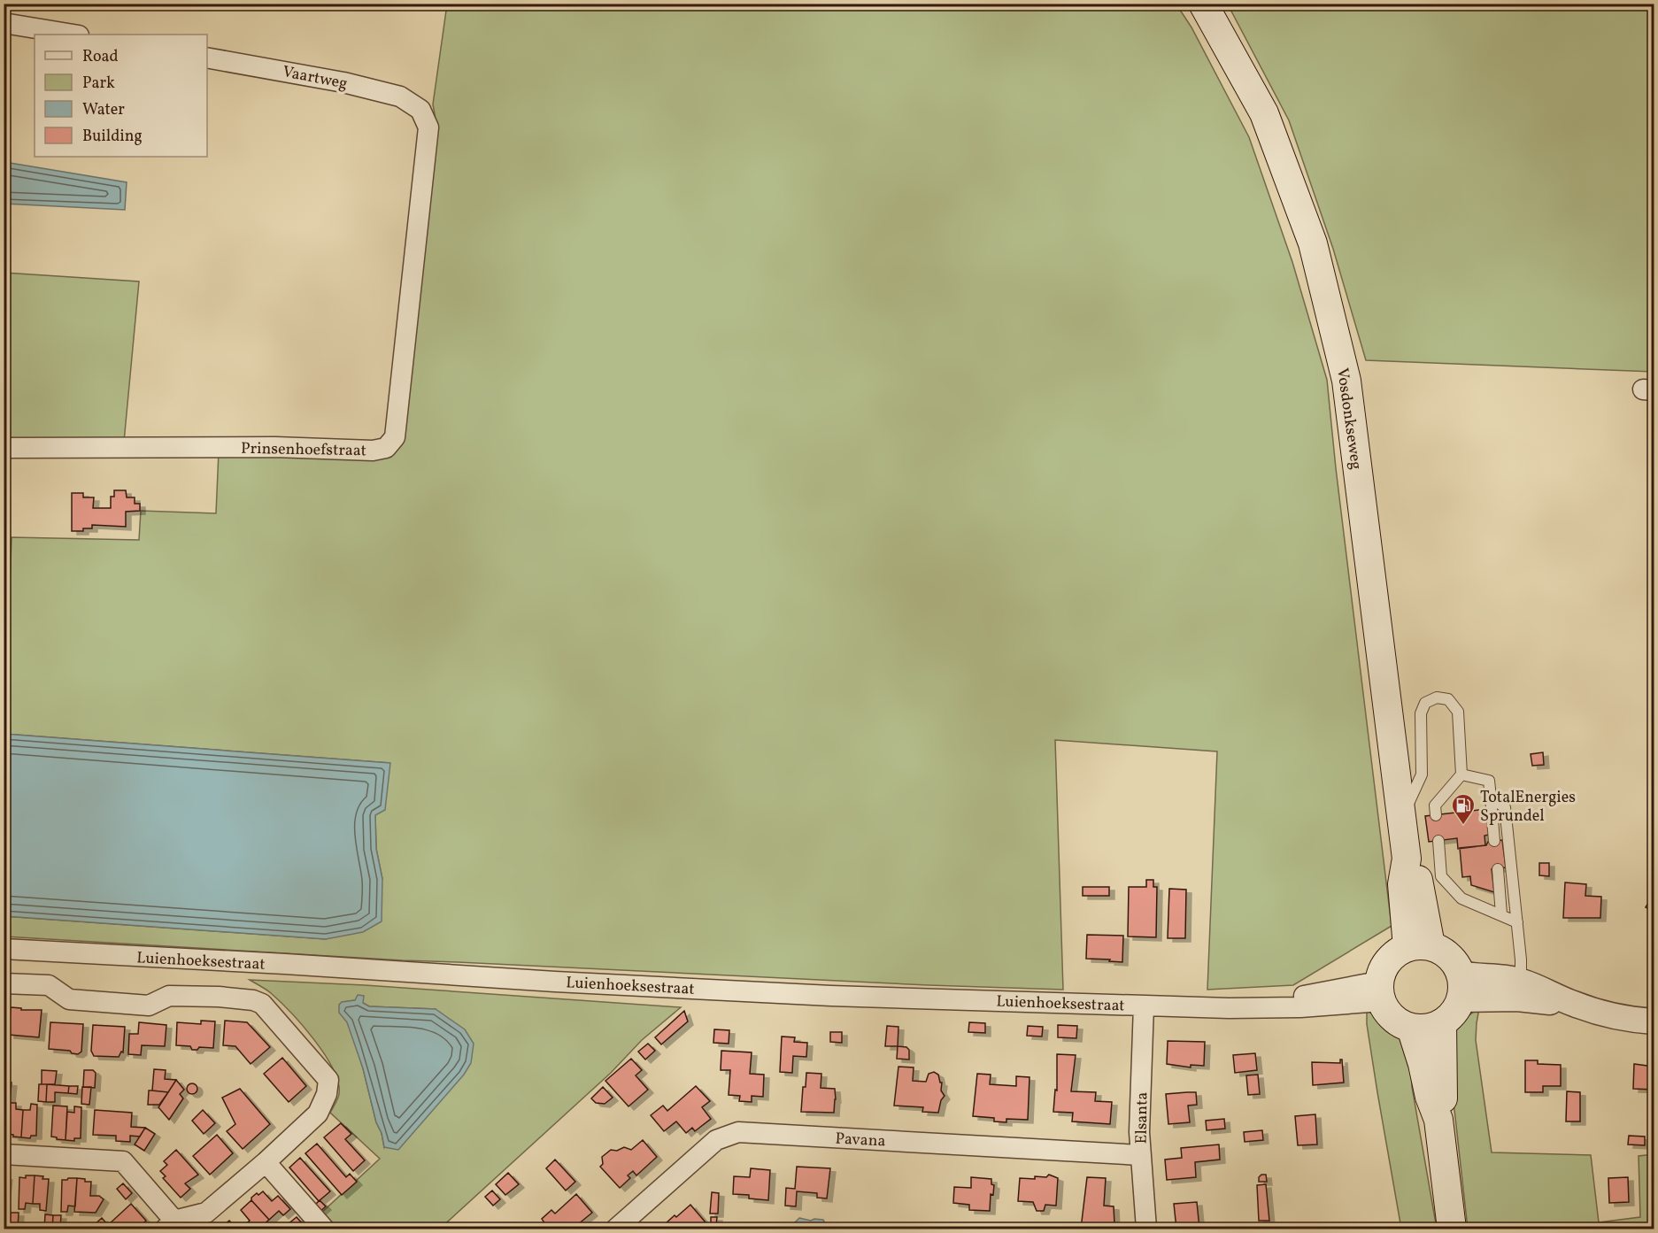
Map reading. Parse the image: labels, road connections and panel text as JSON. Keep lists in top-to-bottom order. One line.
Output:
{"streets":{"main road":["Vosdonkseweg"],"street":["Vaartweg","Prinsenhoefstraat","Luienhoeksestraat","Elsanta","Pavana"]},"crossings":[["Vaartweg","Prinsenhoefstraat"],["Vosdonkseweg","Luienhoeksestraat"],["Luienhoeksestraat","Elsanta"],["Elsanta","Pavana"]],"places":{"fuel station":["TotalEnergies Sprundel"]},"legend":["Road","Park","Water","Building"]}
